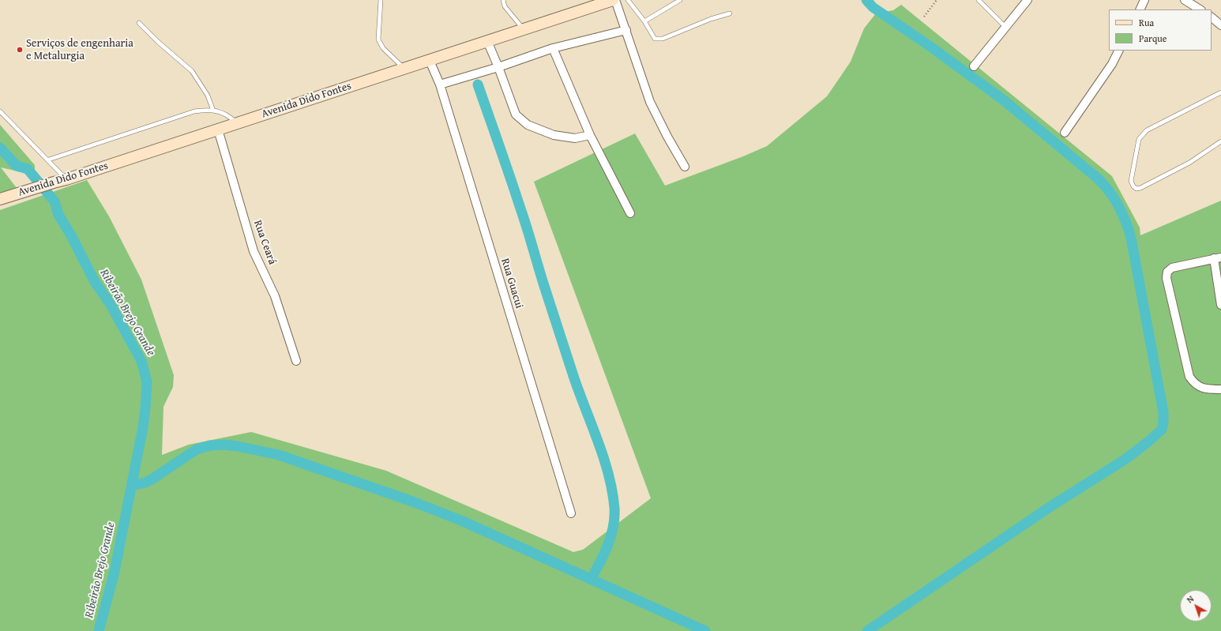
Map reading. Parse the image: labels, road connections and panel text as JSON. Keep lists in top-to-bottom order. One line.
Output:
{"streets":{"street":["Avenida Dido Fontes","Rua Ceará","Rua Guacui"]},"crossings":[["Avenida Dido Fontes","Rua Ceará"],["Avenida Dido Fontes","Rua Guacui"]],"water":["Ribeirão Brejo Grande"],"places":["Serviços de engenharia e Metalurgia"],"legend":["Rua","Parque"],"north":"top left"}
